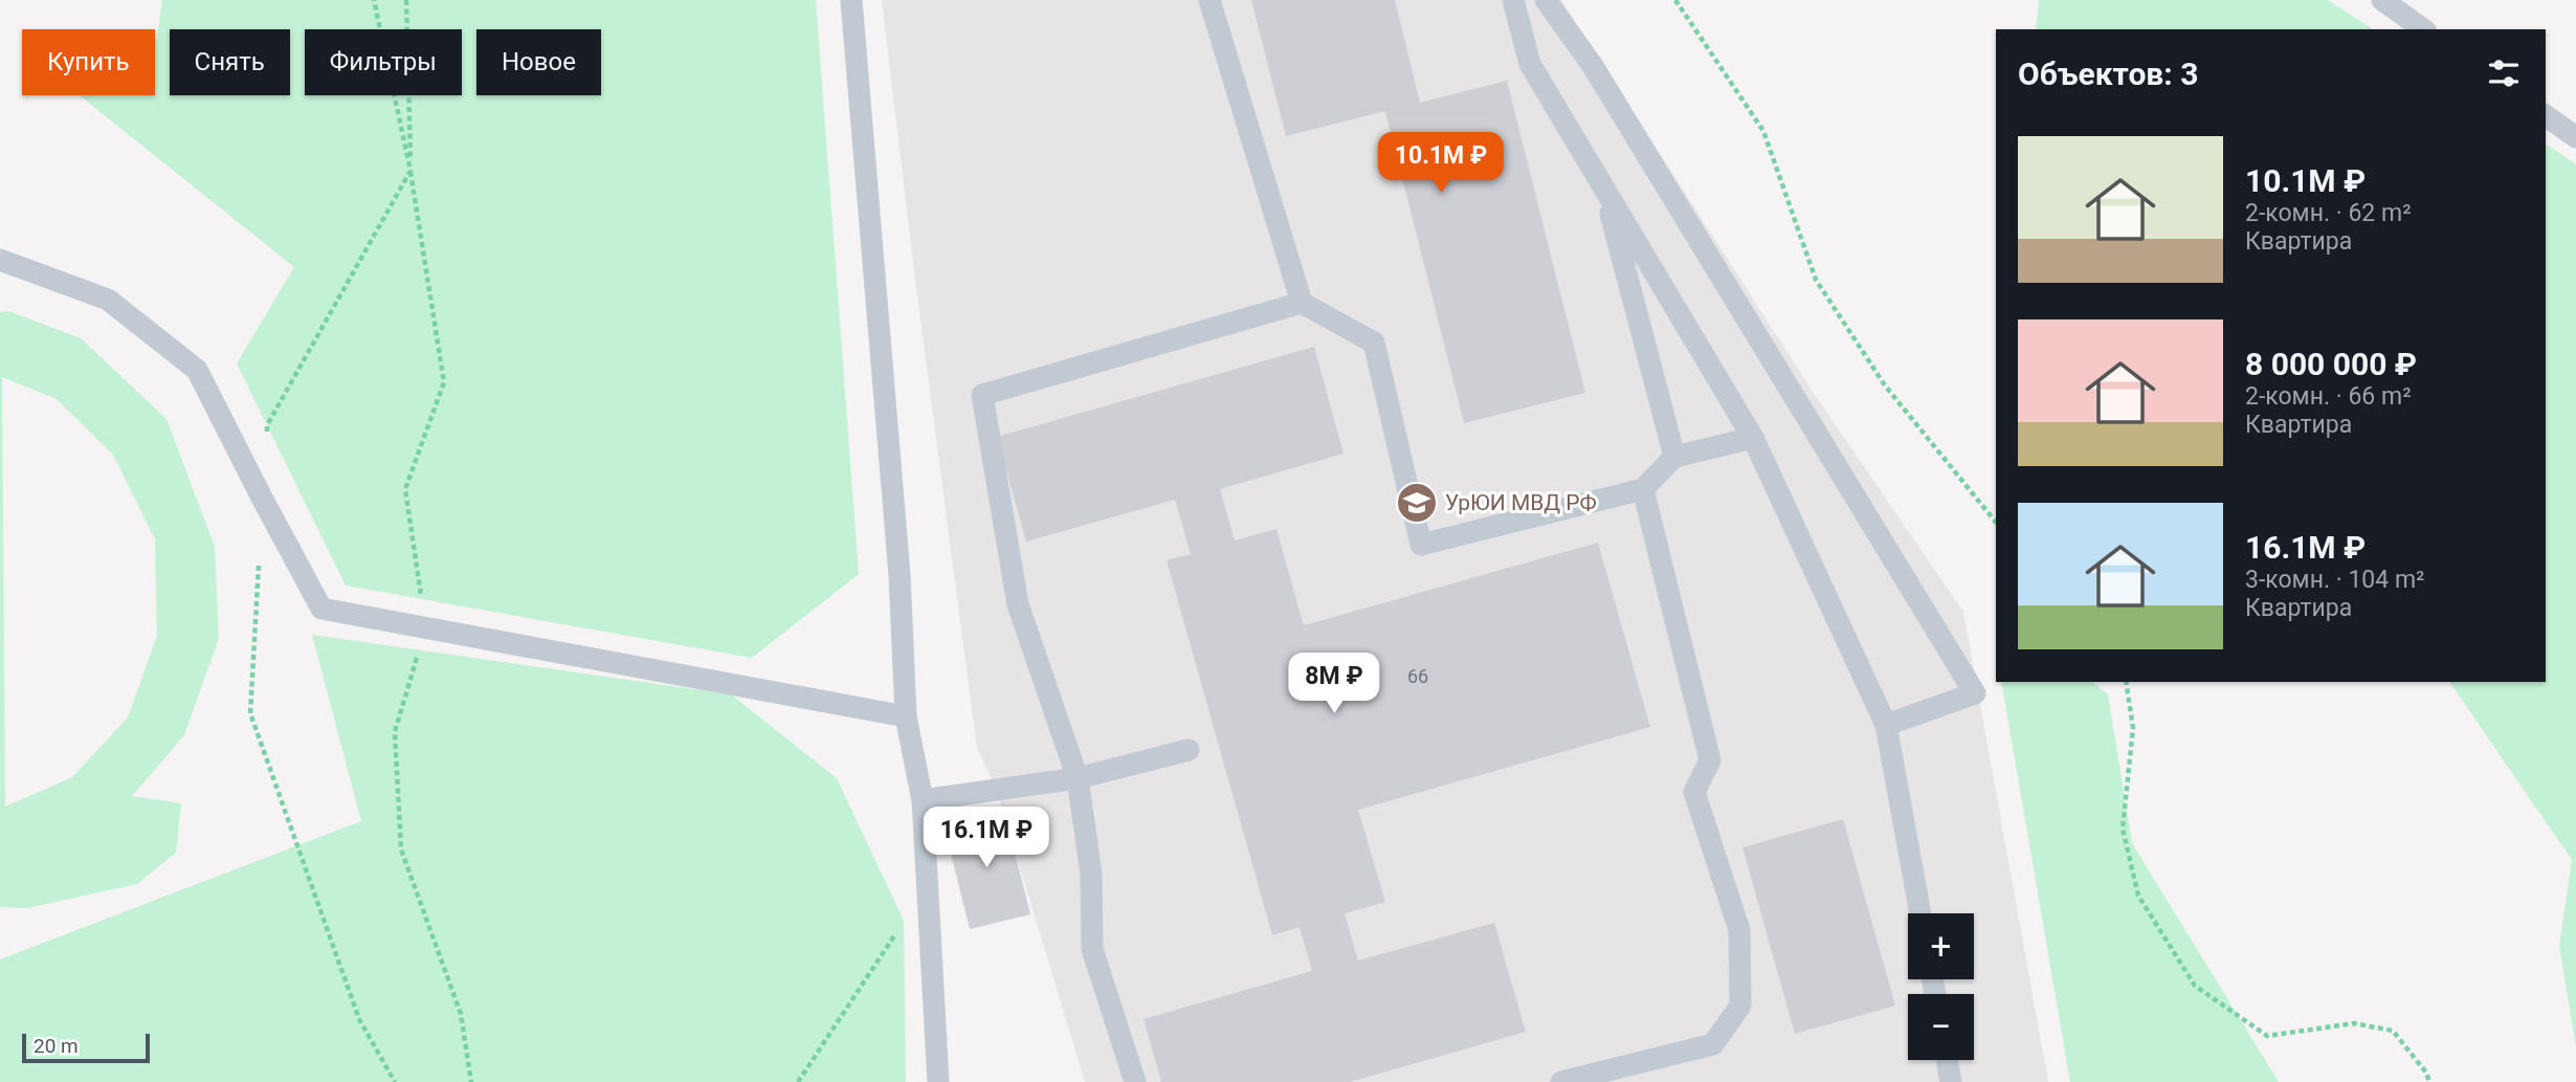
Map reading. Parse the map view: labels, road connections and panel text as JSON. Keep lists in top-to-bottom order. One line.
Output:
{"places":{"school or university":["УрЮИ МВД РФ"]},"house_numbers":["66"],"scale_bar":"20 m","page":{"chip":["Купить","Снять","Фильтры","Новое"],"heading":"Объектов: 3","list":[{"name":"10.1M ₽","note":"2-комн. · 62 m² · Квартира"},{"name":"8 000 000 ₽","note":"2-комн. · 66 m² · Квартира"},{"name":"16.1M ₽","note":"3-комн. · 104 m² · Квартира"}],"price":["10.1M ₽","8M ₽","16.1M ₽"],"map_buttons":["+","−"],"scale":"20 m"}}
